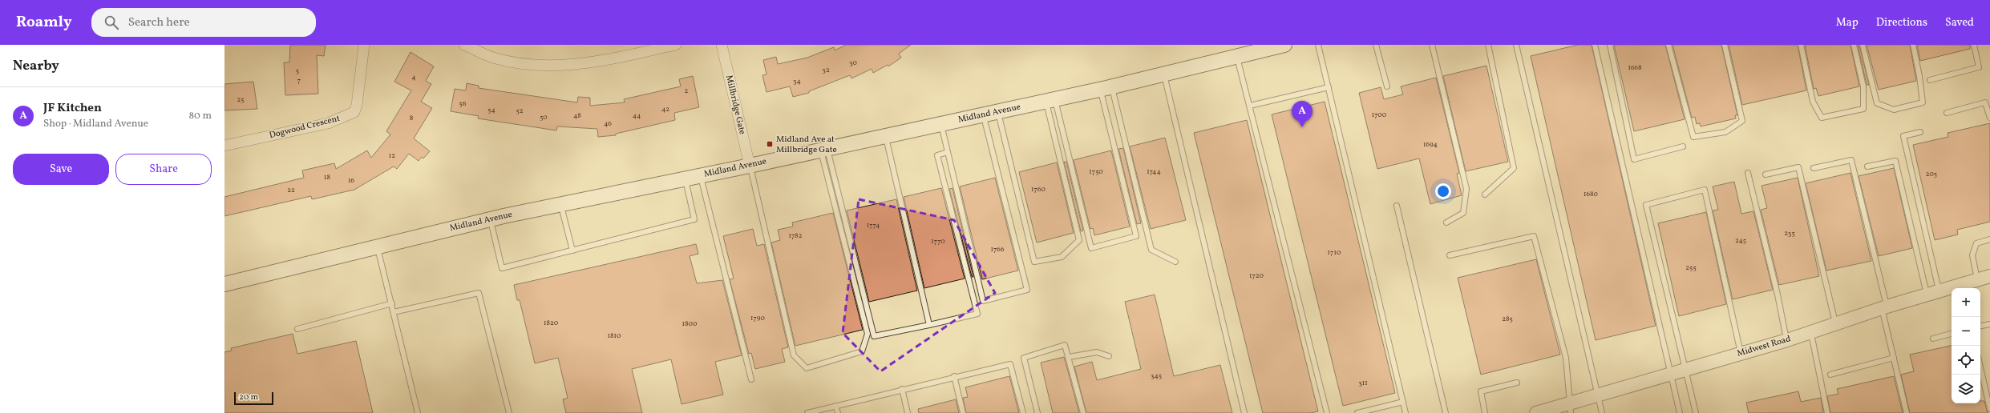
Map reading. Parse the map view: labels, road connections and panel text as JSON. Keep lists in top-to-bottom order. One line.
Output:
{"streets":{"main road":["Midland Avenue"],"street":["Millbridge Gate","Dogwood Crescent","Midwest Road"]},"crossings":[["Millbridge Gate","Midland Avenue"]],"places":{"transit":["Midland Ave at Millbridge Gate"]},"house_numbers":["30","1668","32","5","4","7","34","2","25","56","42","54","52","1700","48","44","50","8","46","1694","12","1750","1744","205","18","16","1760","22","1680","1774","235","1782","245","1770","1766","1710","255","1720","1790","285","1820","1800","1810","345","311"],"scale_bar":"20 m","page":{"header":"Roamly","search":"Search here","nav":["Map","Directions","Saved"],"heading":"Nearby","list":[{"mark":"A","name":"JF Kitchen","note":"Shop · Midland Avenue","value":"80 m"}],"pins":"A","buttons":["Save","Share"],"map_buttons":["+","−"],"scale":"20 m"}}
